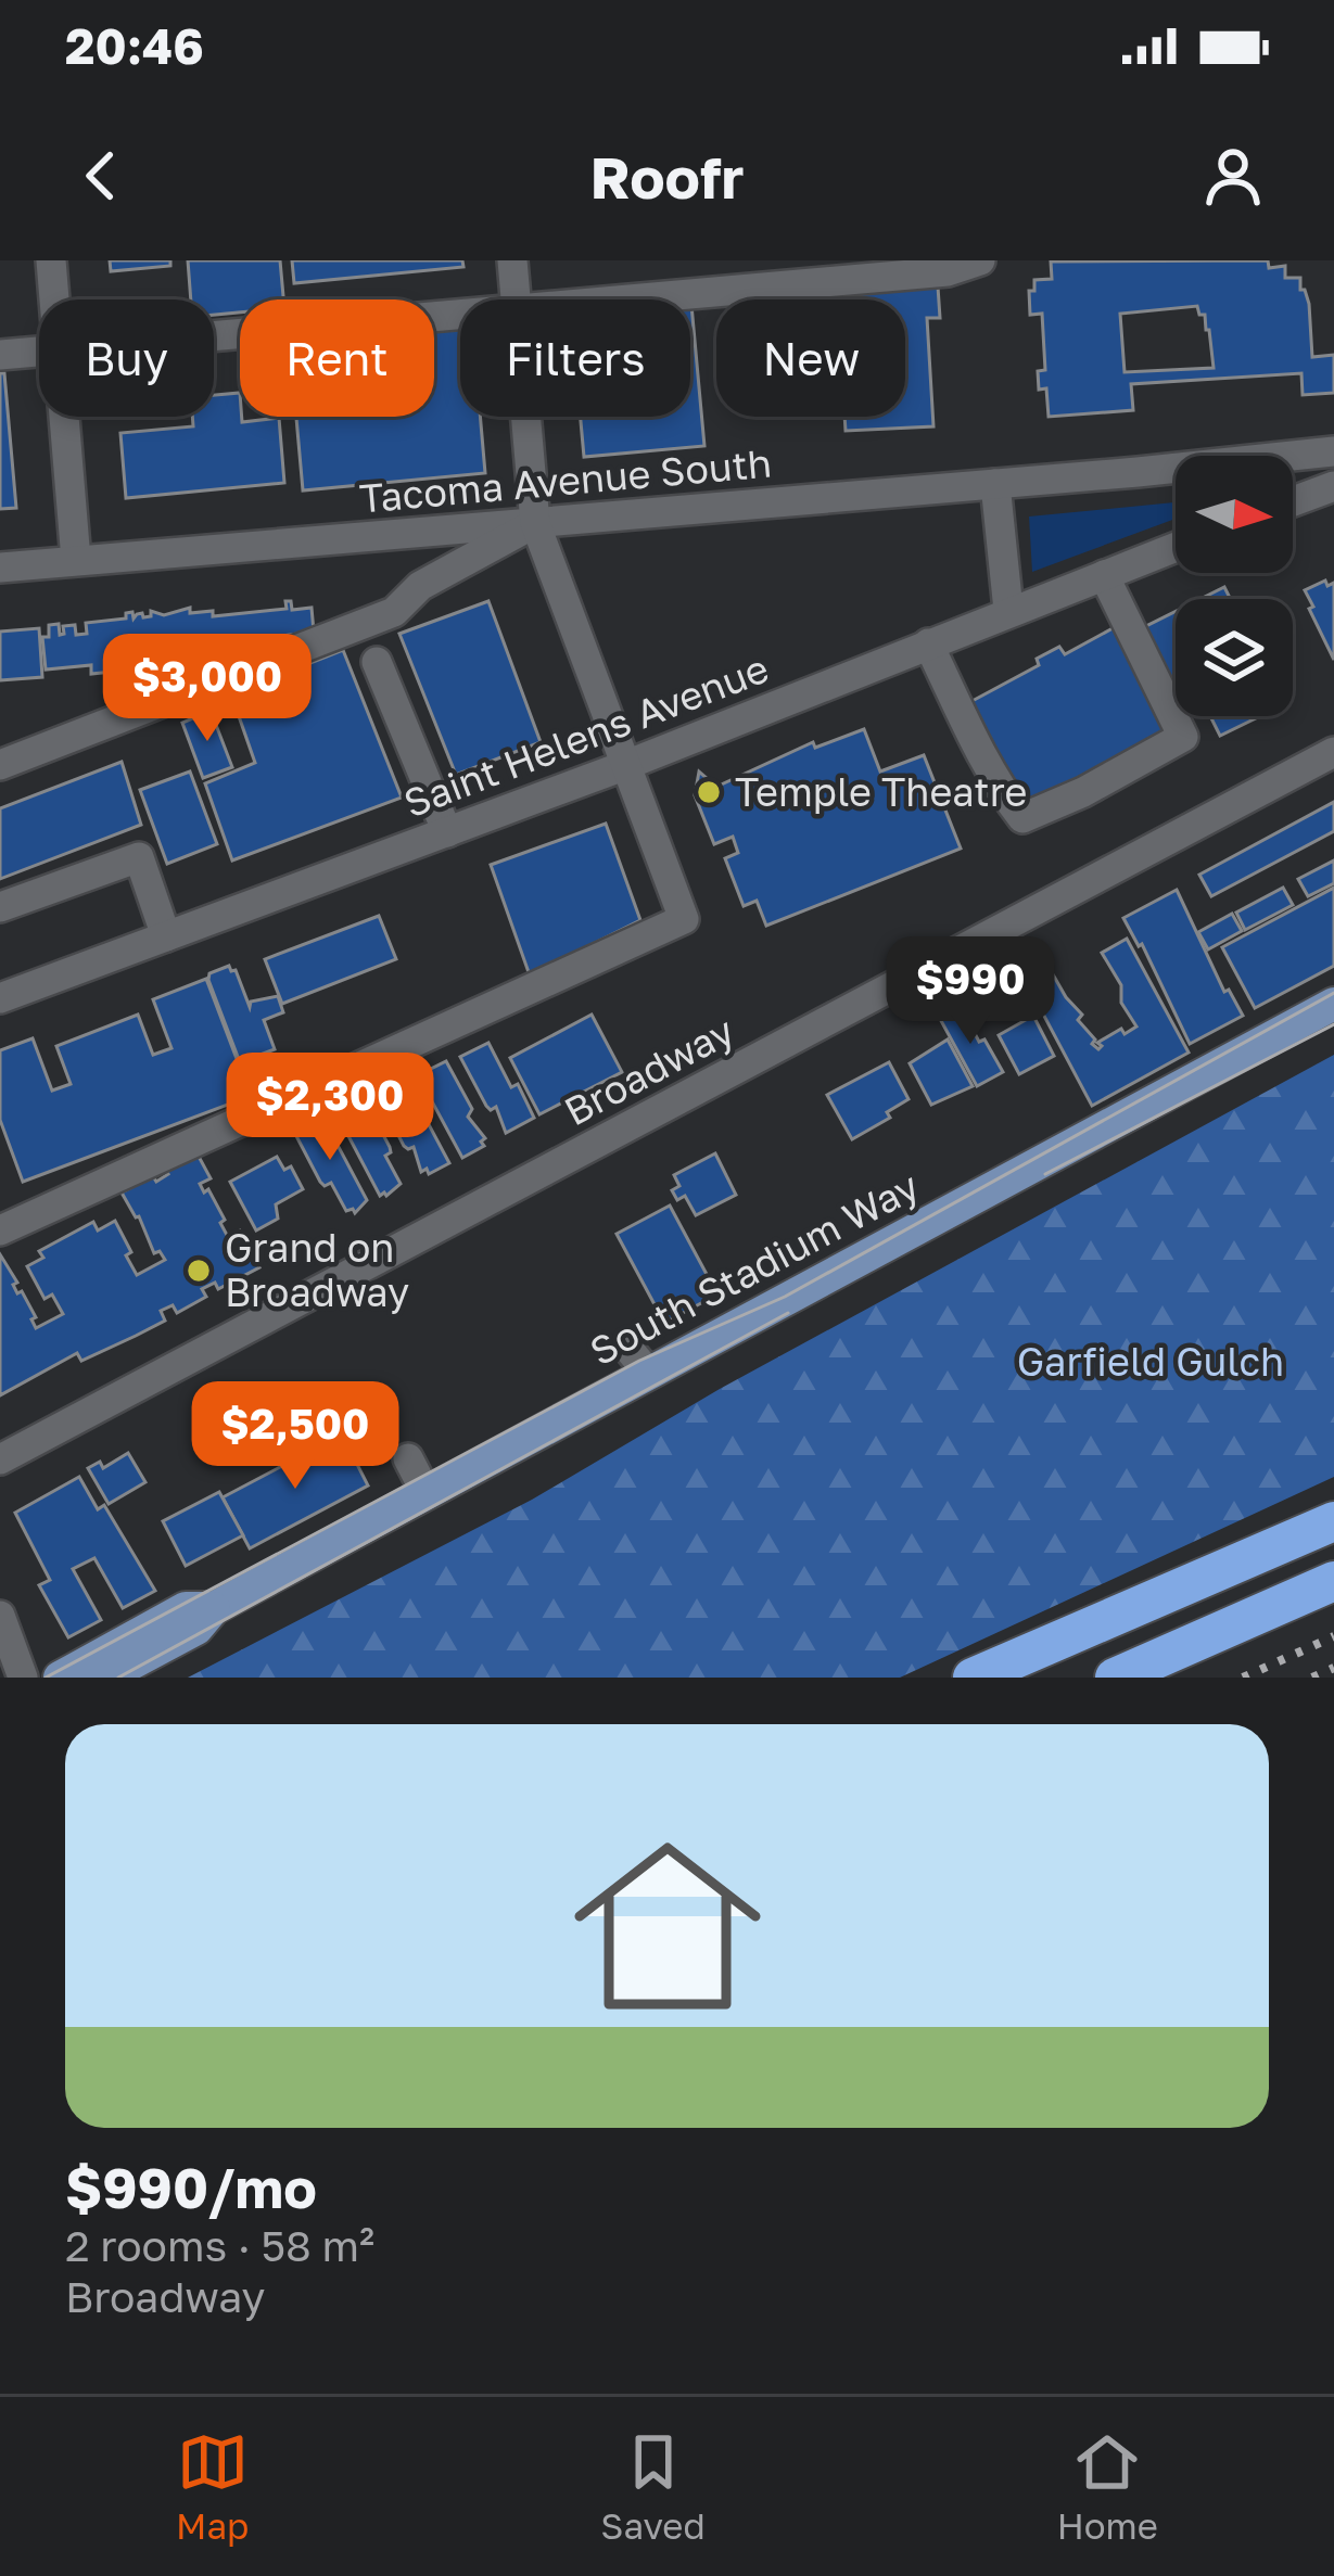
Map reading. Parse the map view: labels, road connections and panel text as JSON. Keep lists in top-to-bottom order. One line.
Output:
{"streets":{"main road":["South Stadium Way"],"street":["Tacoma Avenue South","Saint Helens Avenue","Broadway"]},"parks":["Garfield Gulch"],"places":["Temple Theatre","Grand on Broadway"],"north":"right","page":{"status":"20:46","header":"Roofr","chip":["Buy","Rent","Filters","New"],"price":["$3,000","$990","$2,300","$2,500"],"list":[{"name":"$990/mo","note":"2 rooms · 58 m² · Broadway"}],"tabs":["Map","Saved","Home"]}}
